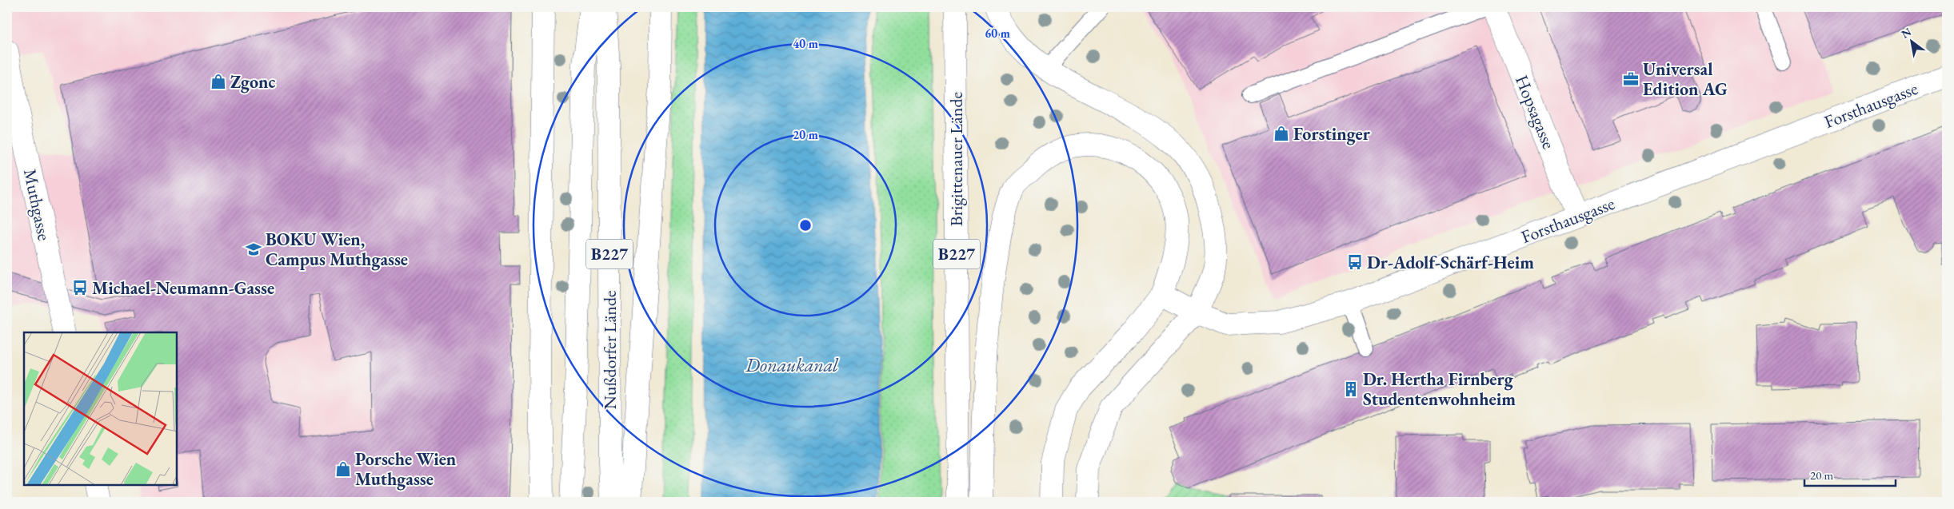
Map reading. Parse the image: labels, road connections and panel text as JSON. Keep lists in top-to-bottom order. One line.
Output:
{"streets":{"main road":["Forsthausgasse","Hopsagasse","Brigittenauer Lände","Muthgasse","B227","Nußdorfer Lände"]},"crossings":[["Forsthausgasse","Hopsagasse"]],"water":["Donaukanal"],"places":{"office":["Universal Edition AG"],"shop":["Zgonc","Forstinger","Porsche Wien Muthgasse"],"school or university":["BOKU Wien, Campus Muthgasse"],"bus stop":["Dr-Adolf-Schärf-Heim","Michael-Neumann-Gasse"],"building":["Dr. Hertha Firnberg Studentenwohnheim"]},"scale_bar":"20 m","north":"top left","rings":["60 m","40 m","20 m"]}
